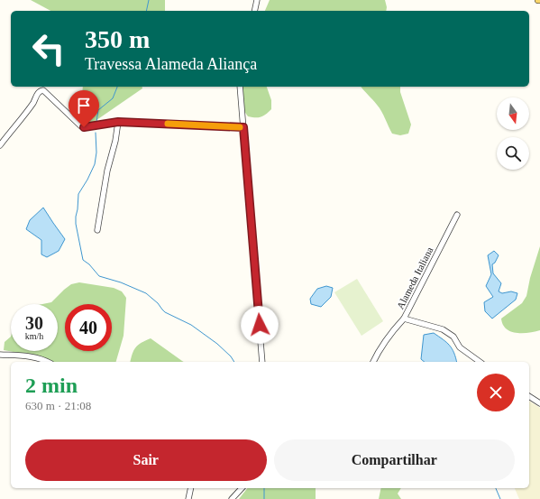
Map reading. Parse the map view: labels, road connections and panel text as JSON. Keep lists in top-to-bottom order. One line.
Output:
{"streets":{"street":["Alameda Italiana"]},"north":"bottom","page":{"turn":["350 m","Travessa Alameda Aliança"],"speed":"30 km/h","limit":"40","heading":["2 min","630 m · 21:08"],"buttons":["Sair","Compartilhar"]}}
